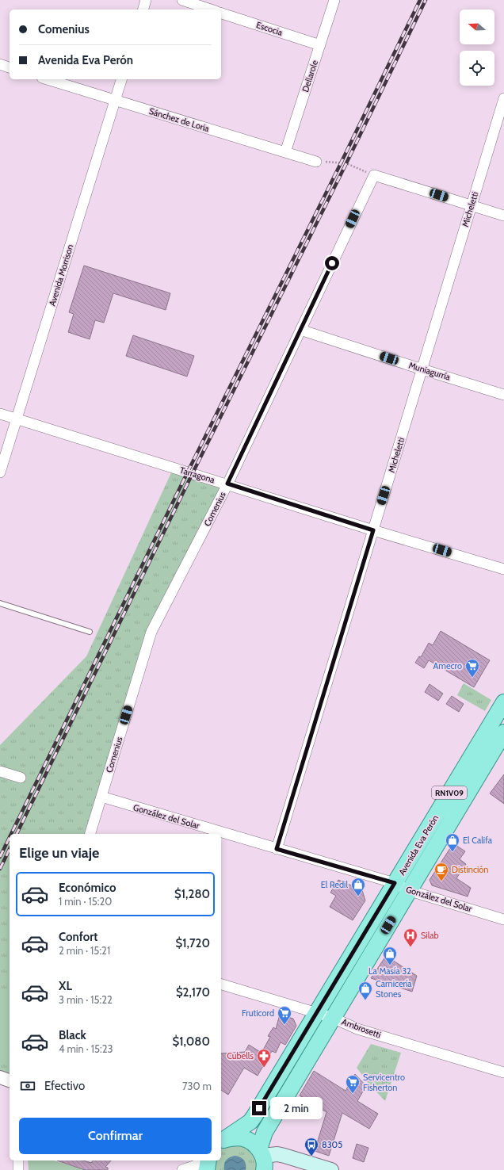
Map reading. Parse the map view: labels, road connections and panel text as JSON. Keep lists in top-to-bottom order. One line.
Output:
{"streets":{"main road":["RN1V09","Avenida Eva Perón"],"street":["Escocia","Dellarole","Sánchez de Loria","Micheletti","Avenida Morrison","Muniagurría","Tarragona","Comenius","González del Solar","Ambrosetti"]},"crossings":[["Escocia","Dellarole"],["Dellarole","Sánchez de Loria"],["Sánchez de Loria","Avenida Morrison"],["Micheletti","Muniagurría"],["Micheletti","Tarragona"],["Micheletti","González del Solar"],["Avenida Morrison","Tarragona"],["Muniagurría","Comenius"],["Tarragona","Comenius"],["Comenius","González del Solar"],["González del Solar","Avenida Eva Perón"],["Avenida Eva Perón","Ambrosetti"]],"places":{"supermarket":["Amecro","Fruticord","Servicentro Fisherton"],"shop":["El Califa","El Redil","La Masía 32","Carnicería Stones"],"cafe":["Distinción"],"hospital":["Silab"],"pharmacy":["Cubells"],"bus stop":["8305"]},"north":"left","page":{"banner":["Comenius","Avenida Eva Perón"],"heading":"Elige un viaje","list":[{"name":"Económico","note":"1 min · 15:20","value":"$1,280"},{"name":"Confort","note":"2 min · 15:21","value":"$1,720"},{"name":"XL","note":"3 min · 15:22","value":"$2,170"},{"name":"Black","note":"4 min · 15:23","value":"$1,080"}],"pay":["Efectivo","730 m"],"bubble":"2 min","buttons":"Confirmar"}}
